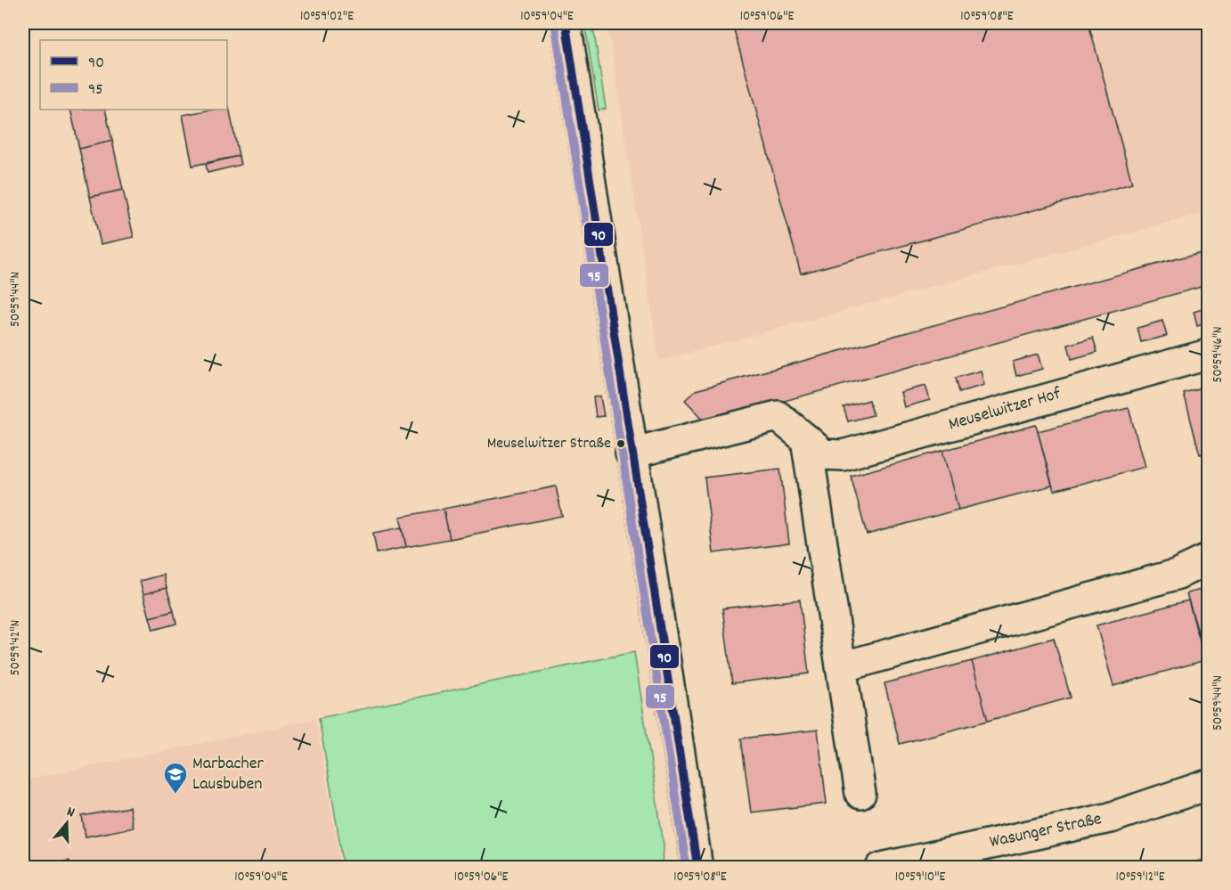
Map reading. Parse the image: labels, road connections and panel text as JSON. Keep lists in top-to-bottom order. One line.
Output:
{"streets":{"street":["Meuselwitzer Hof","Wasunger Straße"]},"places":{"other":["Meuselwitzer Straße"],"school or university":["Marbacher Lausbuben"]},"lines":["transit line 90","transit line 95"],"legend":["90","95"],"north":"top","coordinates":["10°59'02\"E","10°59'04\"E","10°59'06\"E","10°59'08\"E","50°59'44\"N","50°59'46\"N","50°59'42\"N","10°59'10\"E","10°59'12\"E"]}
